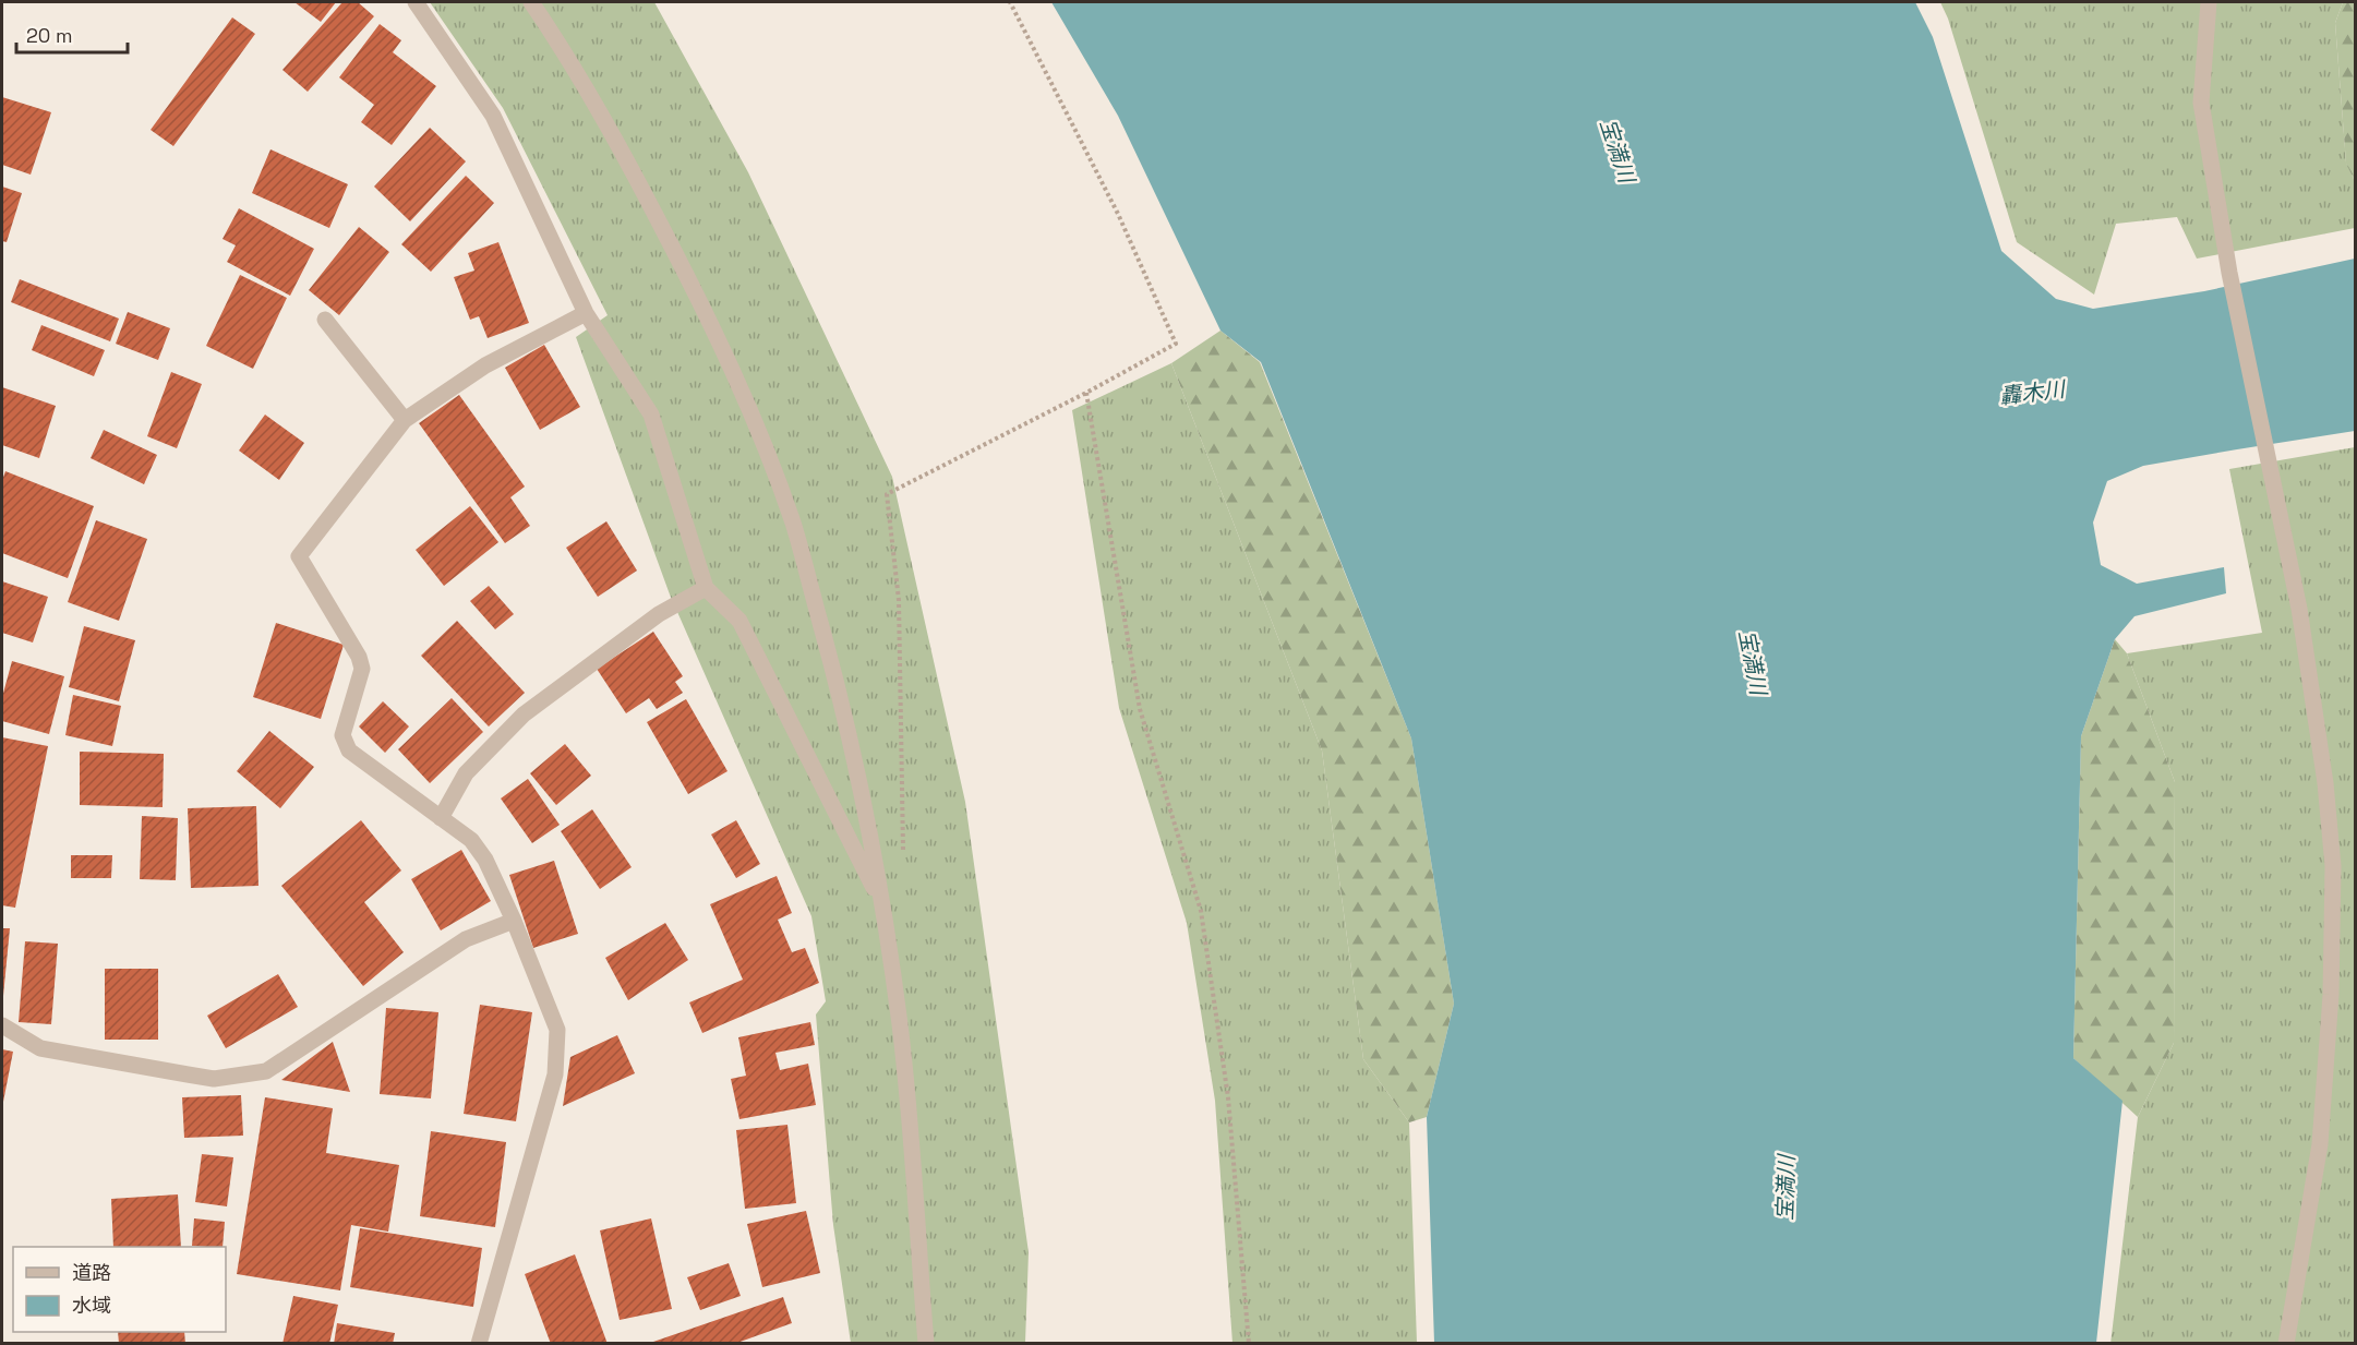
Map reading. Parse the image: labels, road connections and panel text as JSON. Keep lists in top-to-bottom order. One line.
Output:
{"water":["宝満川","轟木川"],"legend":["道路","水域"],"scale_bar":"20 m"}
